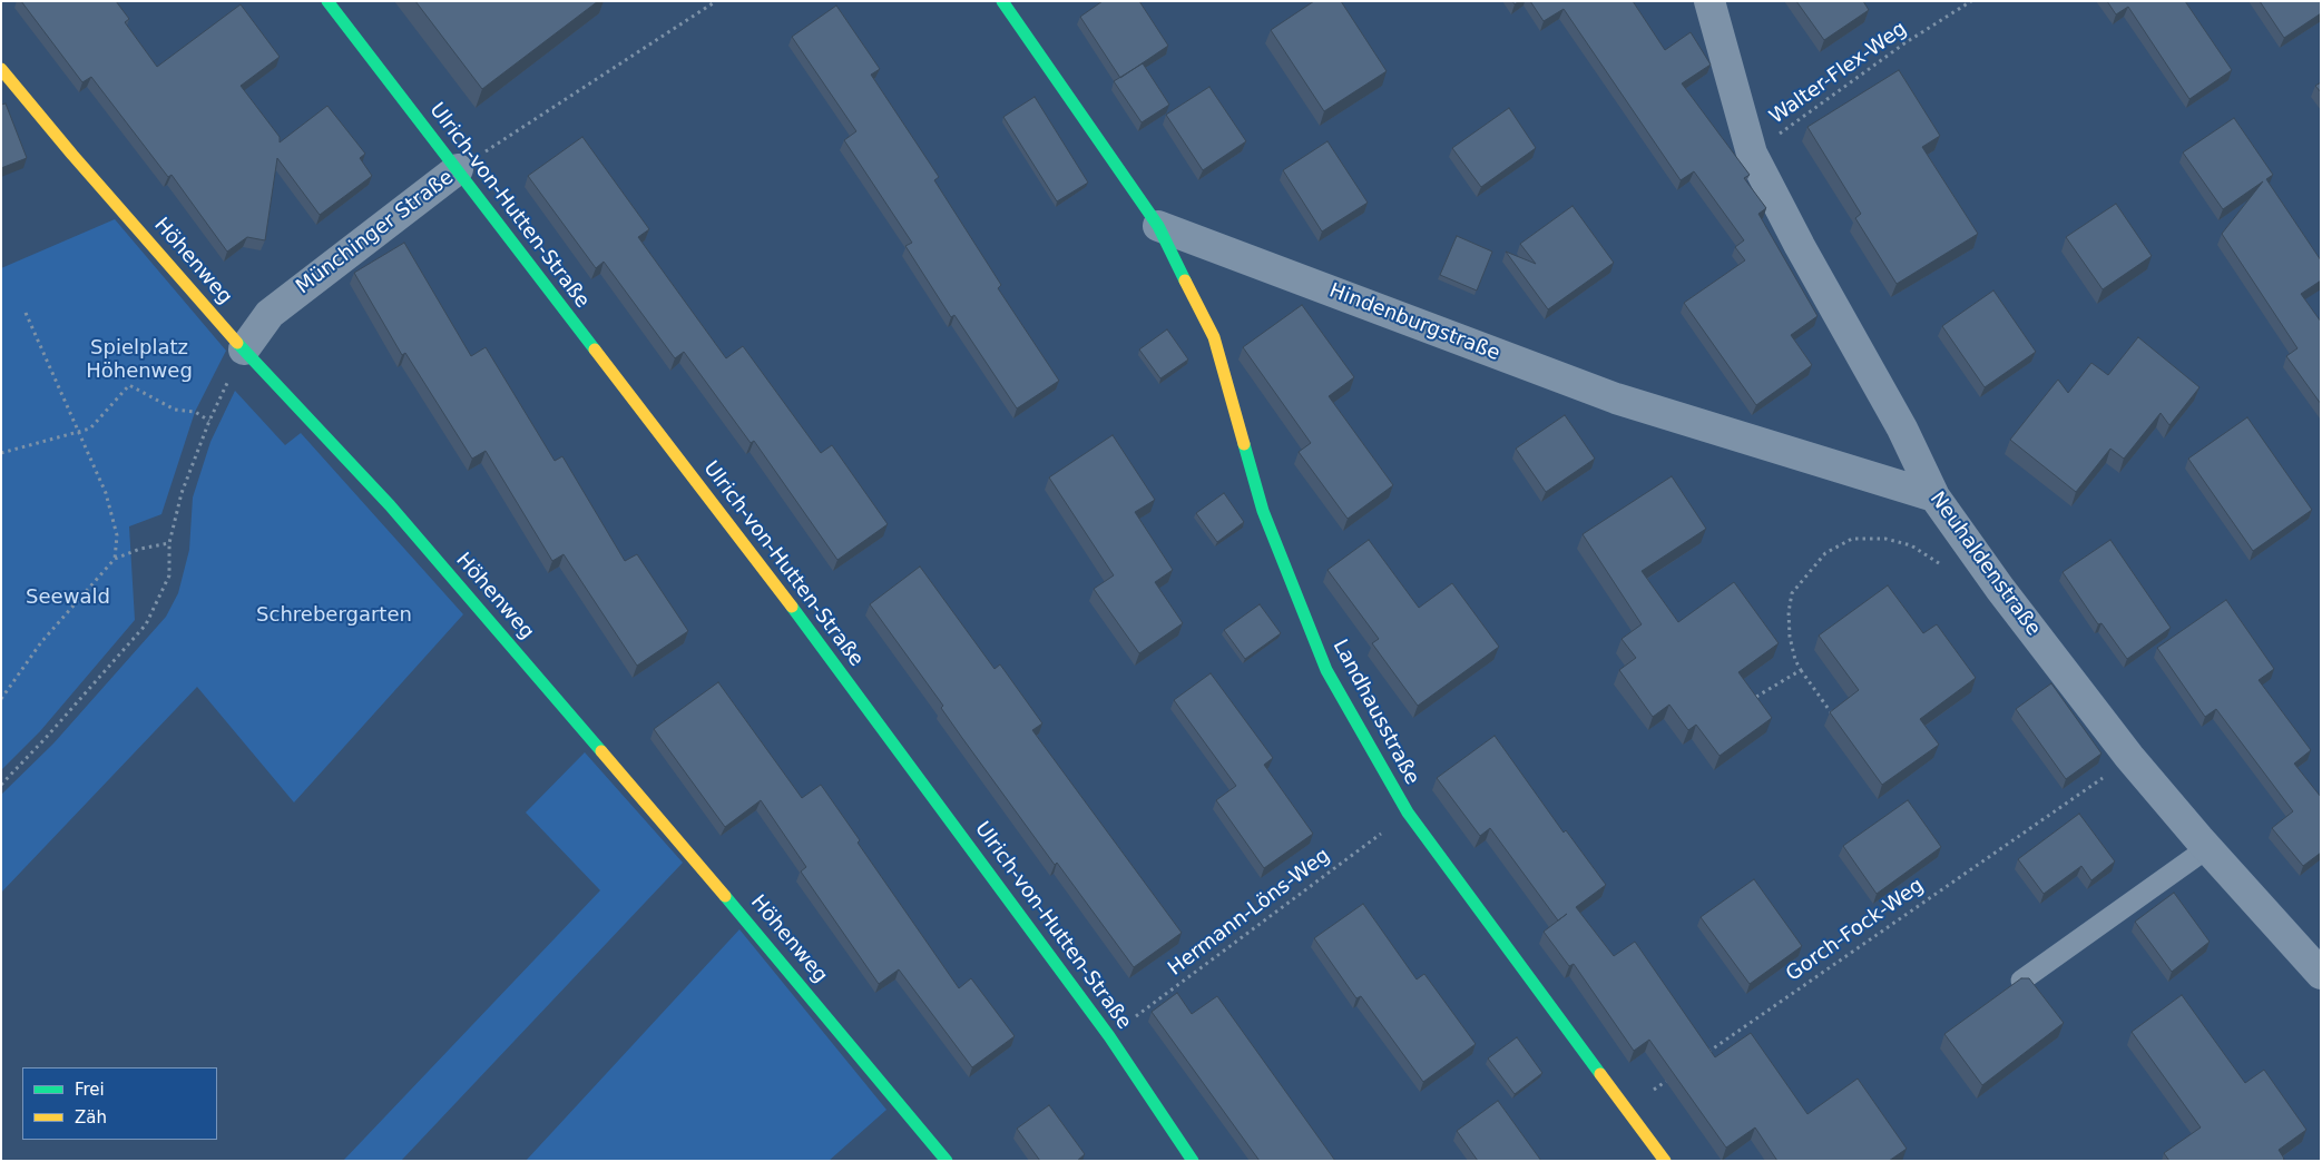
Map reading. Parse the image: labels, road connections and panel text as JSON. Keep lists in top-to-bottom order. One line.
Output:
{"streets":{"street":["Ulrich-von-Hutten-Straße","Münchinger Straße","Höhenweg","Hindenburgstraße","Neuhaldenstraße","Landhausstraße"],"path":["Walter-Flex-Weg","Hermann-Löns-Weg","Gorch-Fock-Weg"]},"crossings":[["Walter-Flex-Weg","Neuhaldenstraße"],["Ulrich-von-Hutten-Straße","Münchinger Straße"],["Ulrich-von-Hutten-Straße","Hermann-Löns-Weg"],["Münchinger Straße","Höhenweg"],["Hindenburgstraße","Neuhaldenstraße"],["Hindenburgstraße","Landhausstraße"],["Landhausstraße","Hermann-Löns-Weg"]],"parks":["Spielplatz Höhenweg","Seewald","Schrebergarten"],"legend":["Frei","Zäh"]}
